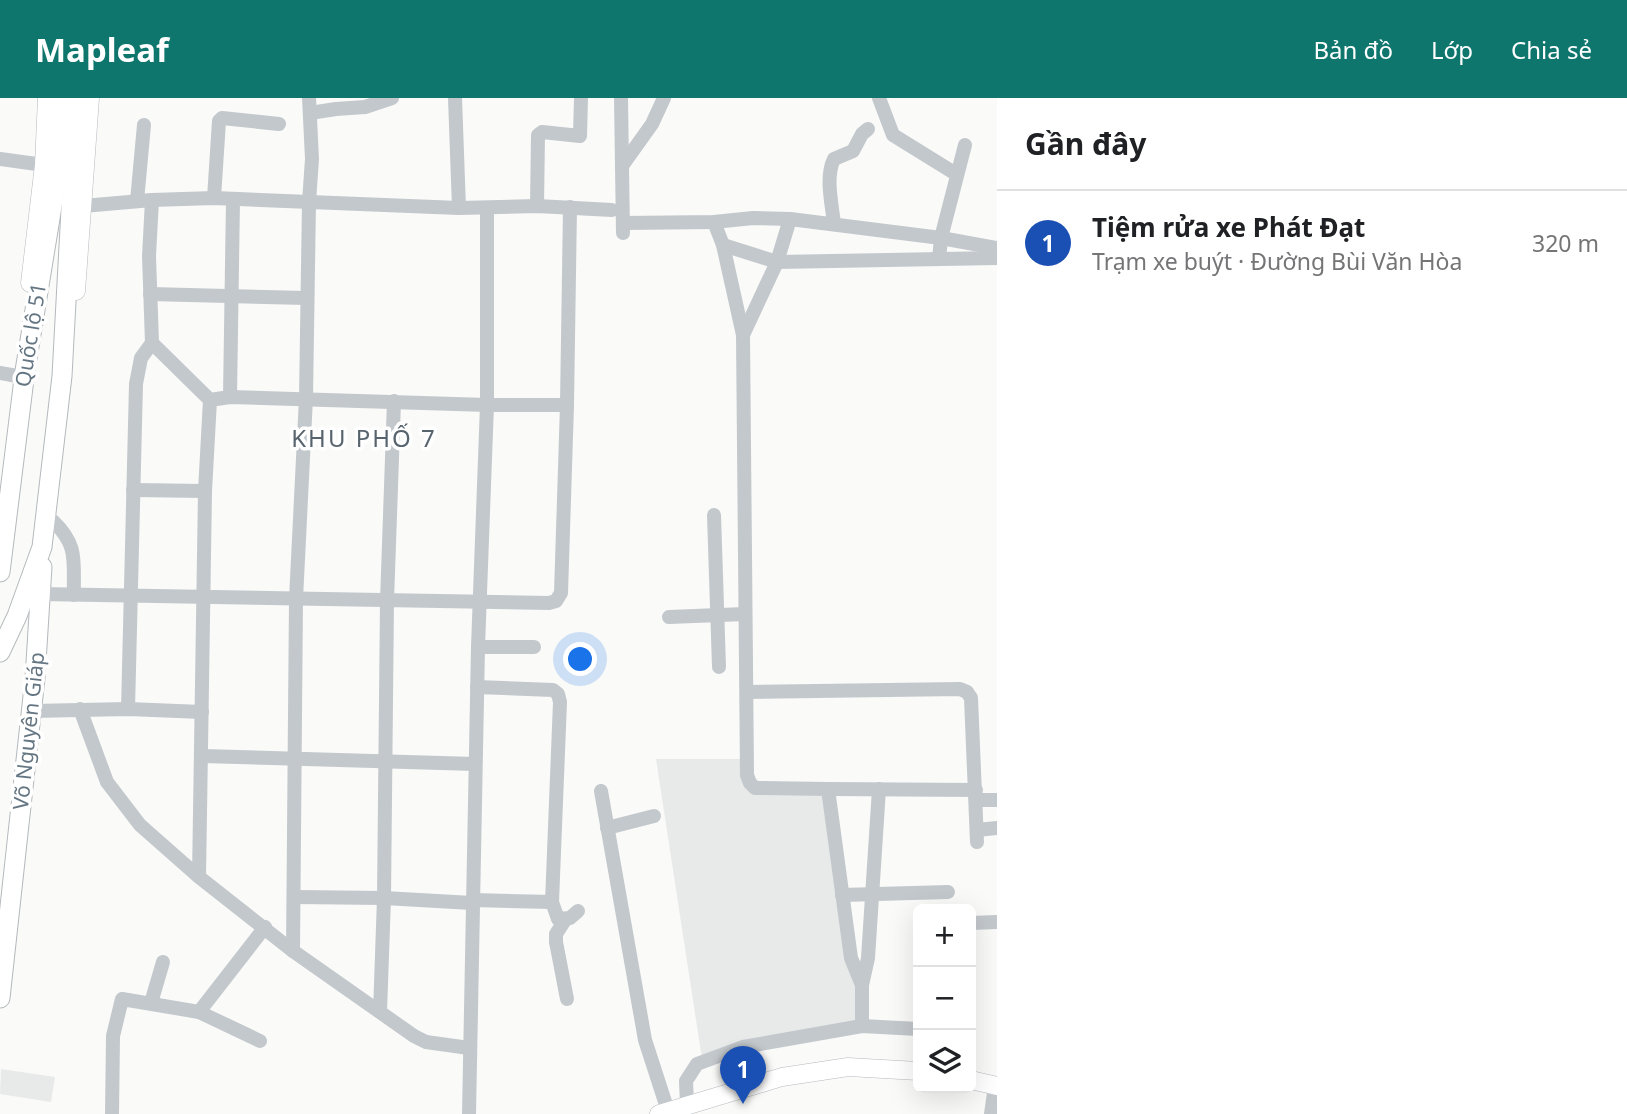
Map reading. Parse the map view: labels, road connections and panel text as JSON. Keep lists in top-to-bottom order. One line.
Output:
{"streets":{"highway":["Quốc lộ 51","Võ Nguyên Giáp"]},"crossings":[["Quốc lộ 51","Võ Nguyên Giáp"]],"districts":["KHU PHỐ 7"],"page":{"header":"Mapleaf","nav":["Bản đồ","Lớp","Chia sẻ"],"heading":"Gần đây","list":[{"mark":"1","name":"Tiệm rửa xe Phát Đạt","note":"Trạm xe buýt · Đường Bùi Văn Hòa","value":"320 m"}],"map_buttons":["+","−"],"pins":"1"}}
